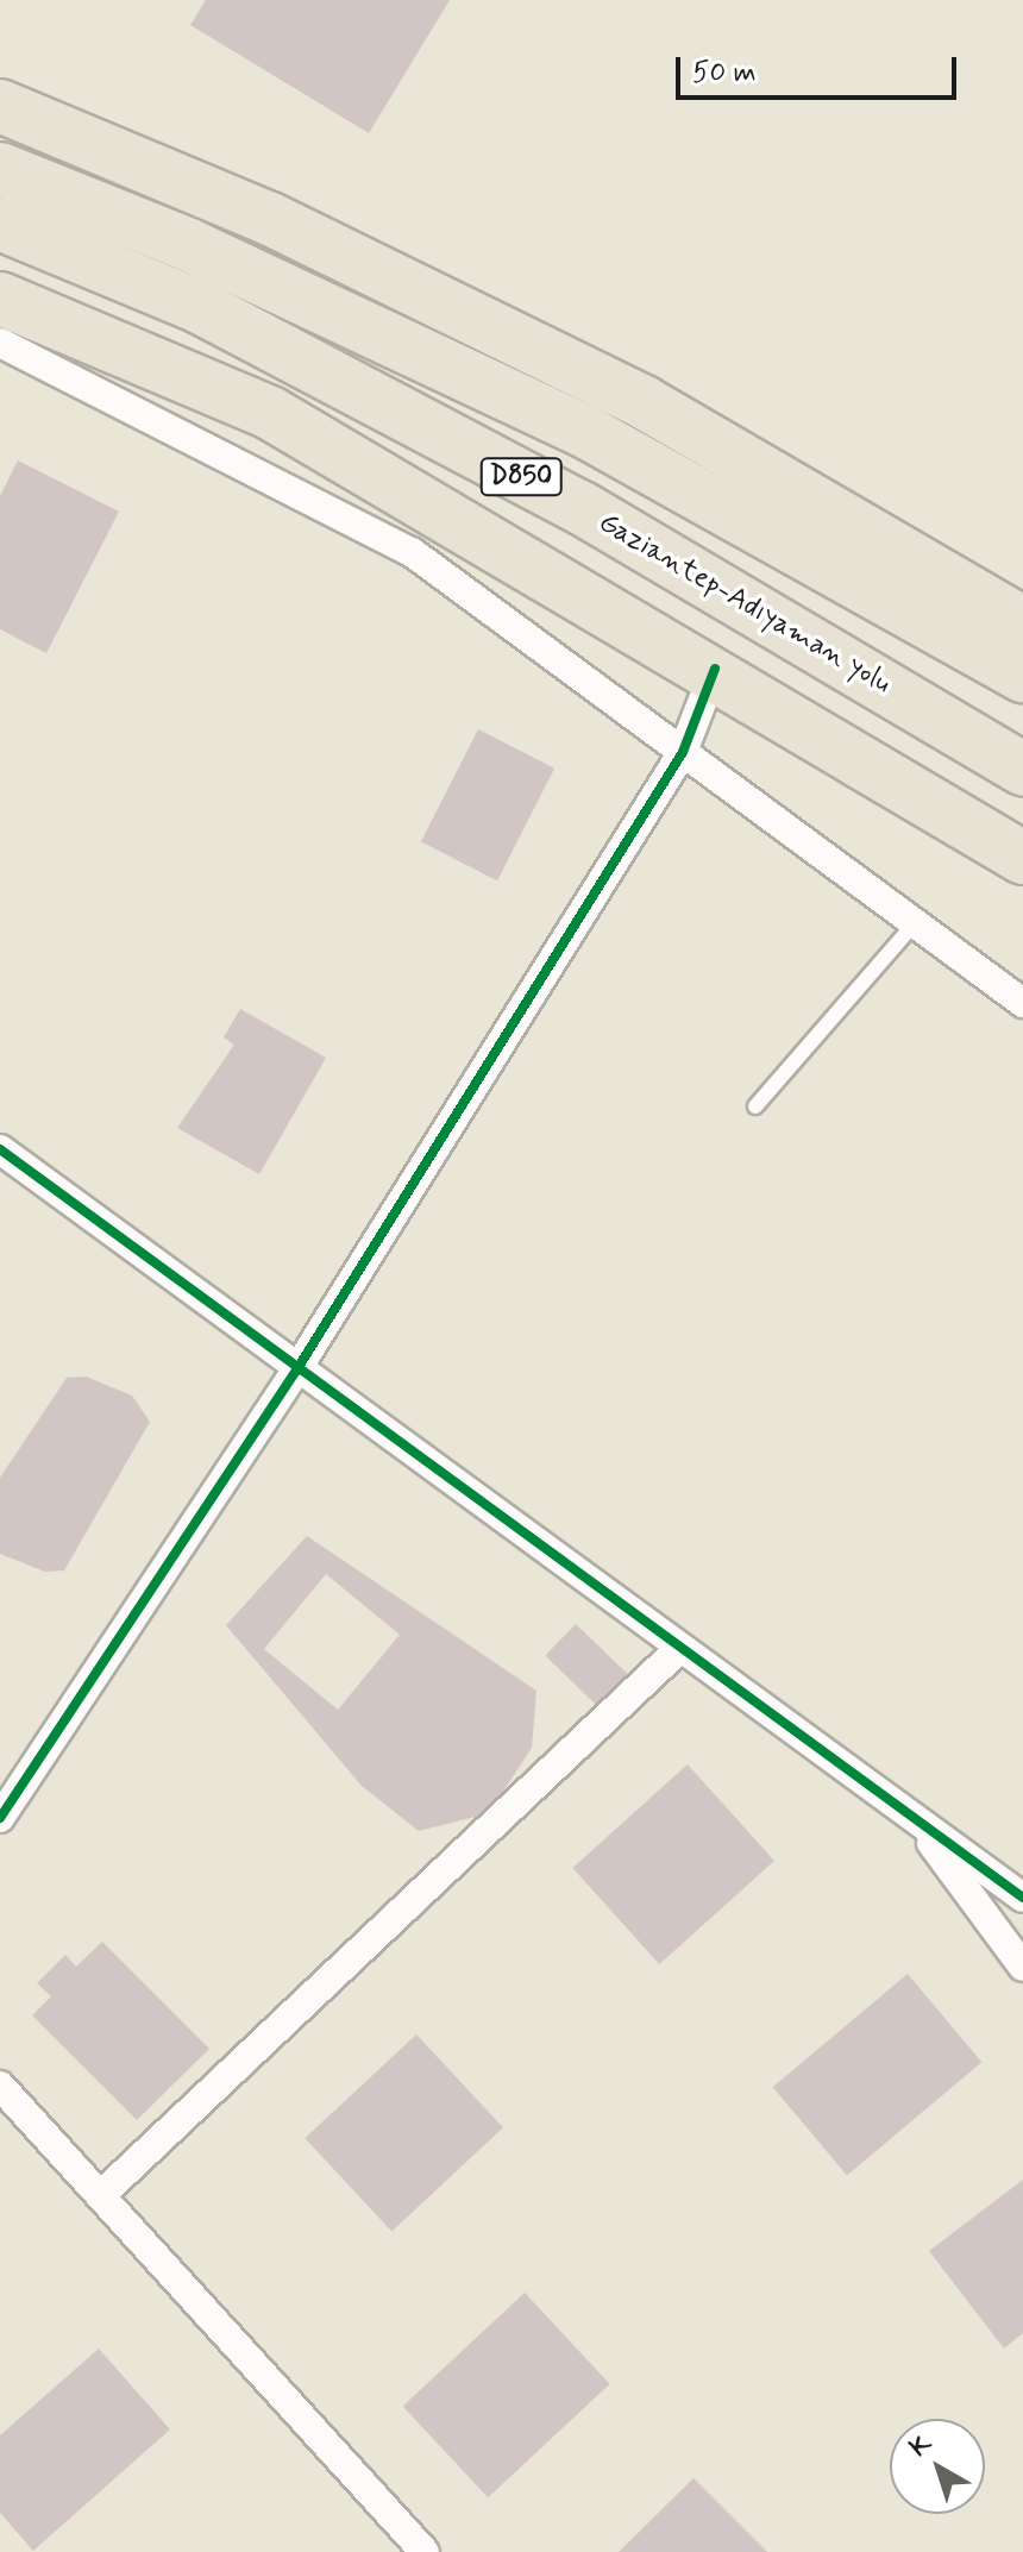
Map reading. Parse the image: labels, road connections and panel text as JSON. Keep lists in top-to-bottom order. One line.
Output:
{"streets":{"highway":["D850","Gaziantep-Adıyaman yolu"]},"scale_bar":"50 m","north":"top left"}
